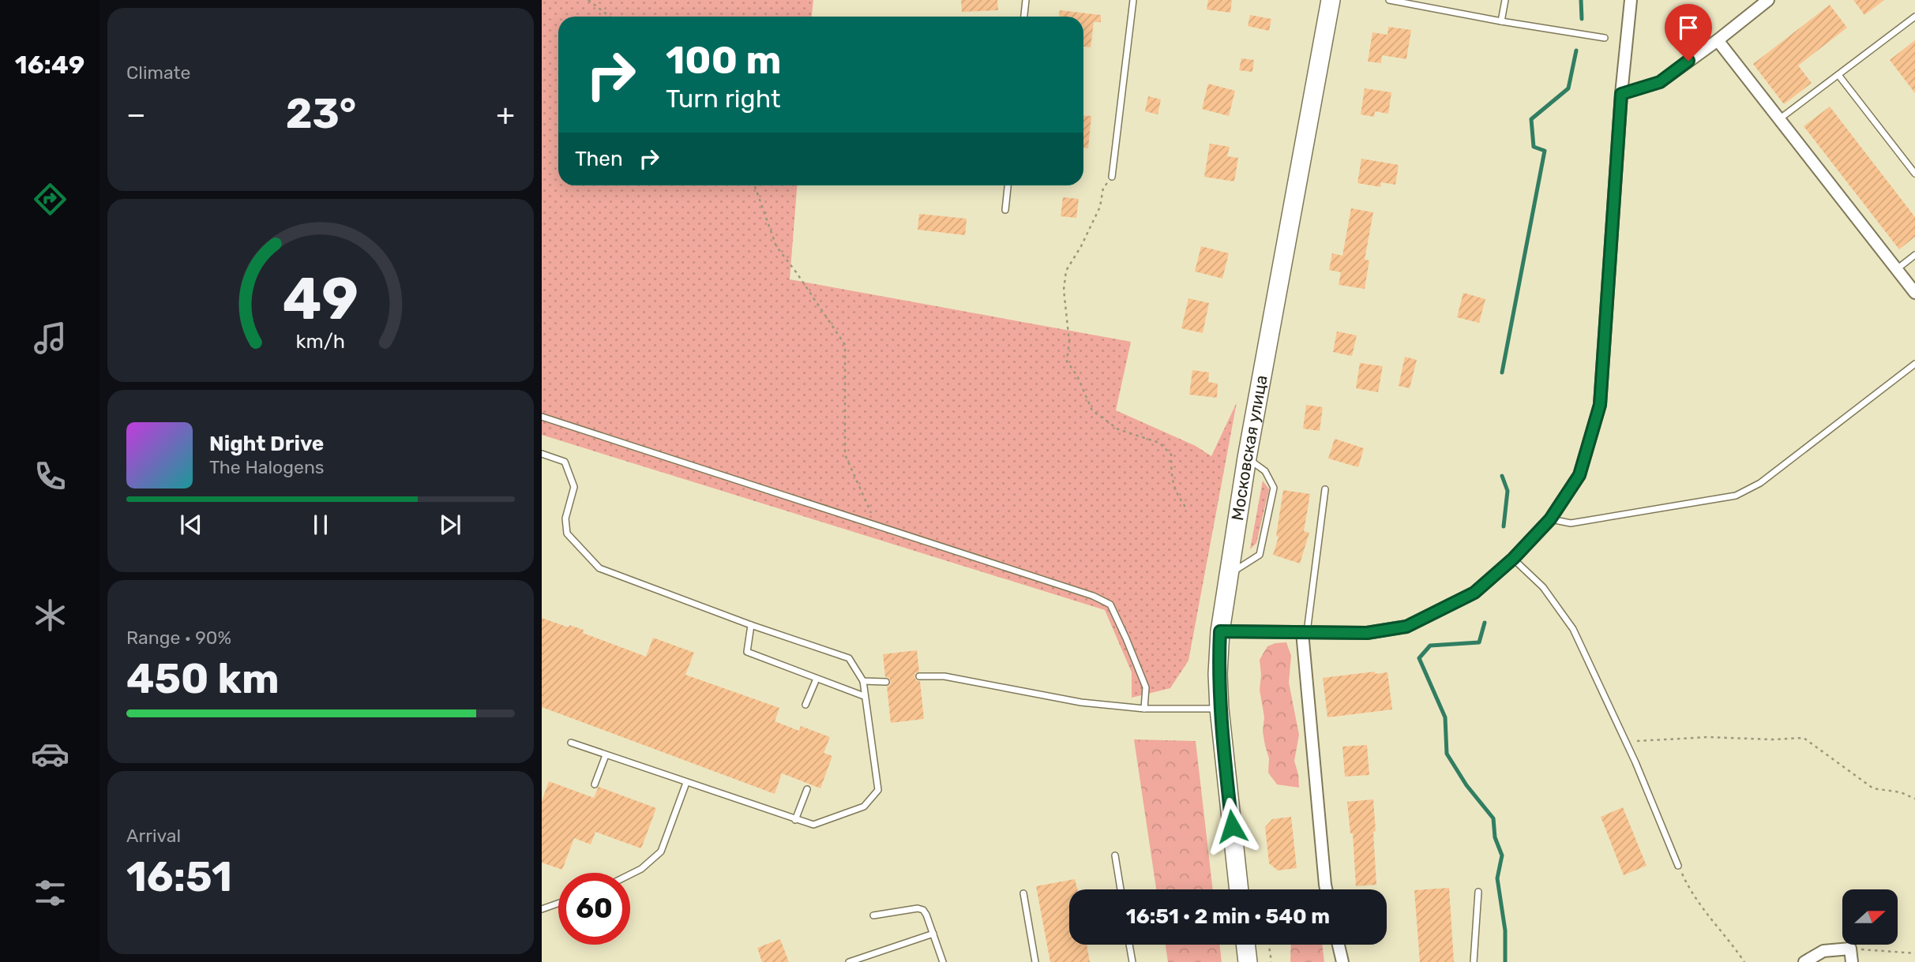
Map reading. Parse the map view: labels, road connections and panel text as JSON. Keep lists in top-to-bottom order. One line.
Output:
{"streets":{"main road":["Московская улица"]},"north":"right","page":{"tabs":"16:49","tile":["Climate",["Range · 90%","450 km"],["Arrival","16:51"]],"turn":["100 m","Turn right"],"heat":["−","23°","+"],"then":"Then","song":["Night Drive","The Halogens"],"limit":"60","trip":"16:51 · 2 min · 540 m","gauge":["49","km/h"]}}
